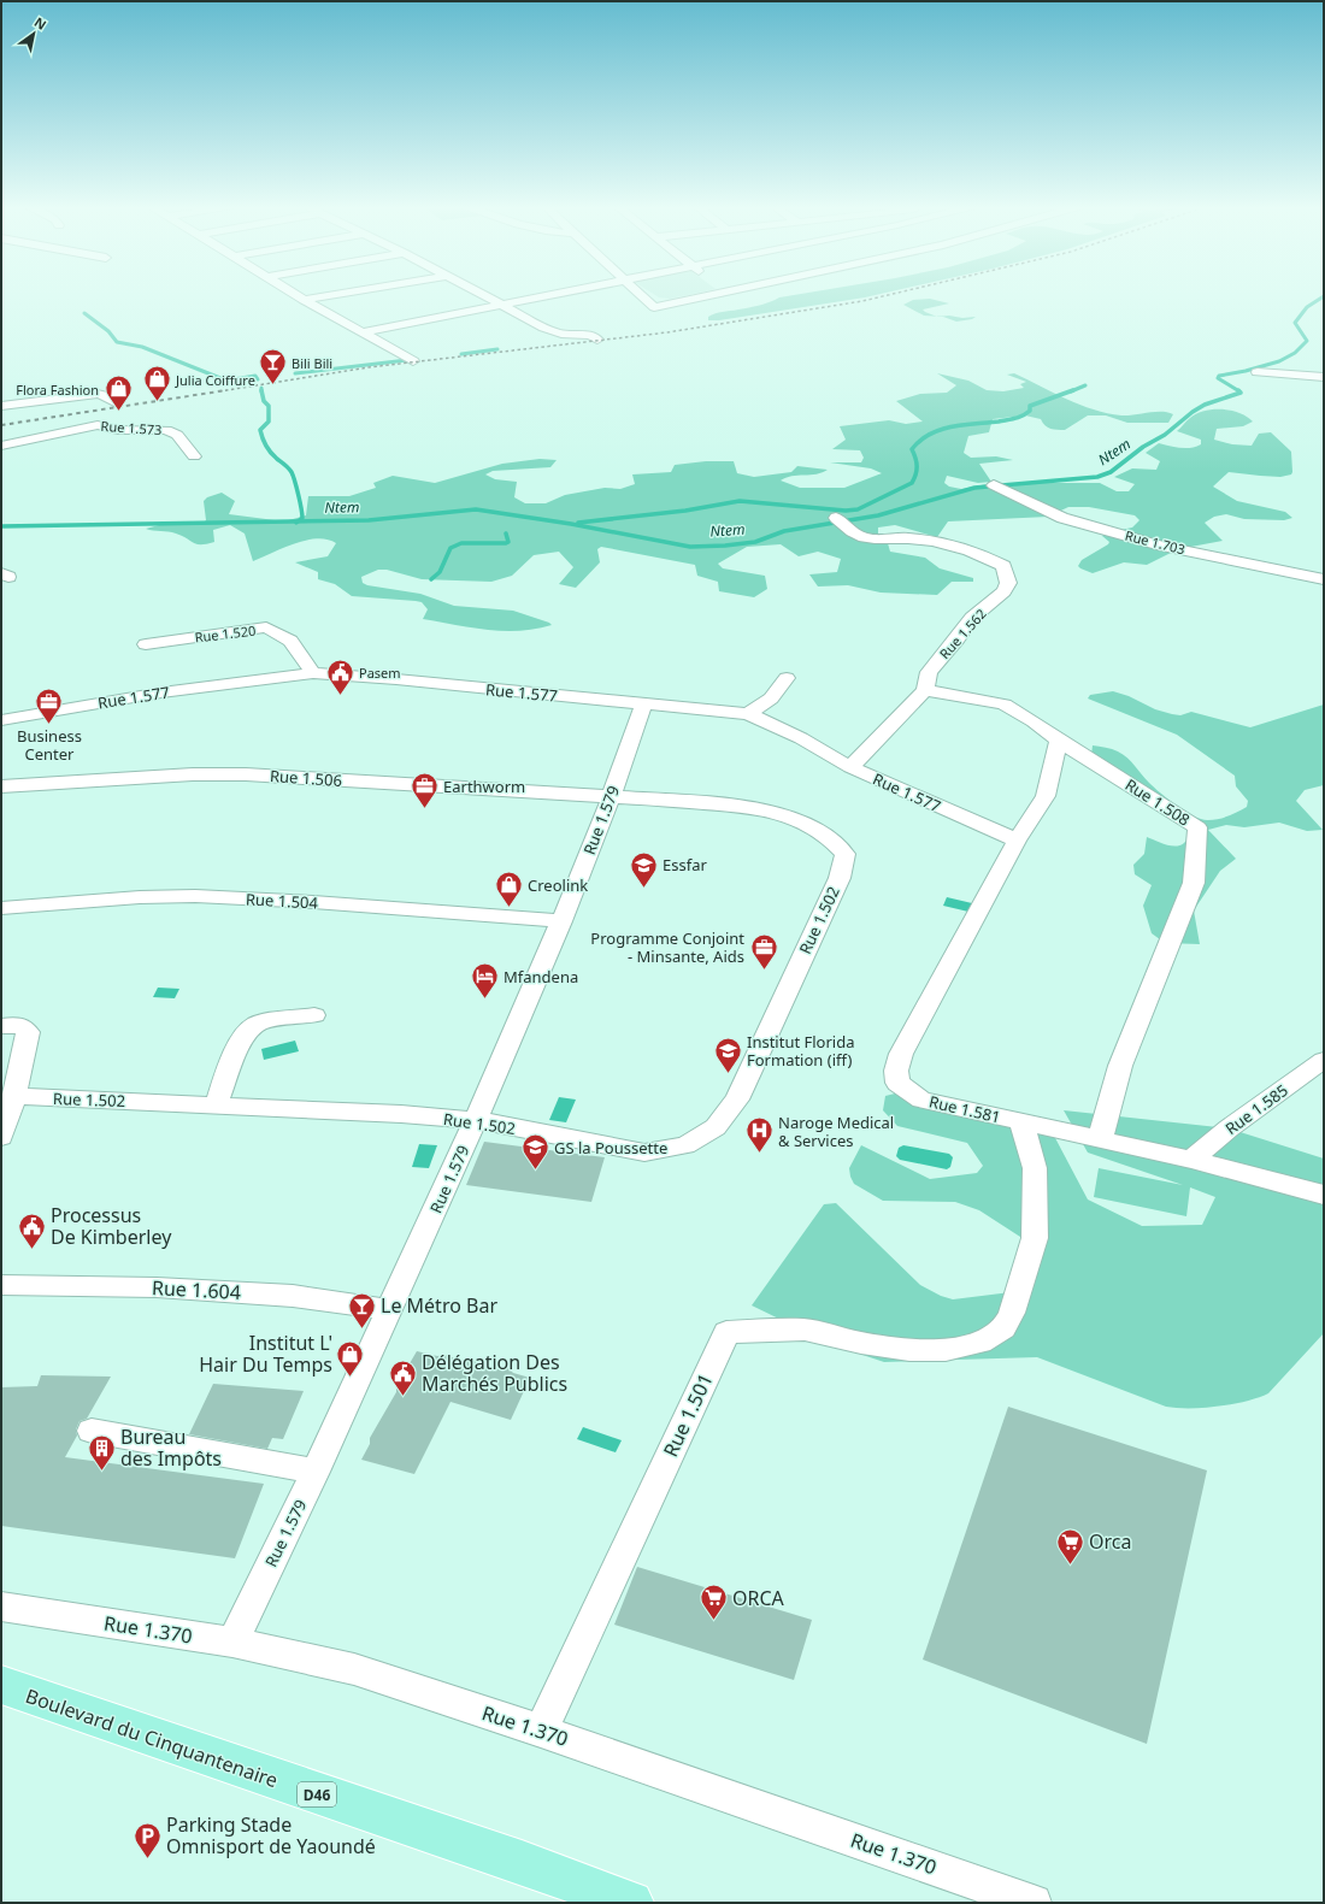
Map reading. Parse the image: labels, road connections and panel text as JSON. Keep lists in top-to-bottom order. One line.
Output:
{"streets":{"main road":["Boulevard du Cinquantenaire","D46"],"street":["Rue 1.573","Rue 1.703","Rue 1.520","Rue 1.562","Rue 1.577","Rue 1.506","Rue 1.508","Rue 1.579","Rue 1.504","Rue 1.502","Rue 1.581","Rue 1.585","Rue 1.604","Rue 1.501","Rue 1.370"]},"crossings":[["Rue 1.520","Rue 1.577"],["Rue 1.562","Rue 1.577"],["Rue 1.562","Rue 1.508"],["Rue 1.577","Rue 1.579"],["Rue 1.577","Rue 1.581"],["Rue 1.506","Rue 1.579"],["Rue 1.506","Rue 1.502"],["Rue 1.508","Rue 1.581"],["Rue 1.579","Rue 1.504"],["Rue 1.579","Rue 1.502"],["Rue 1.579","Rue 1.604"],["Rue 1.579","Rue 1.370"],["Rue 1.581","Rue 1.585"],["Rue 1.581","Rue 1.501"],["Rue 1.501","Rue 1.370"]],"water":["Ntem"],"places":{"bar":["Bili Bili","Le Métro Bar"],"shop":["Julia Coiffure","Flora Fashion","Creolink","Institut L' Hair Du Temps"],"public building":["Pasem","Processus De Kimberley","Délégation Des Marchés Publics"],"office":["Business Center","Earthworm","Programme Conjoint - Minsante, Aids"],"school or university":["Essfar","Institut Florida Formation (iff)","GS la Poussette"],"hotel":["Mfandena"],"hospital":["Naroge Medical & Services"],"building":["Bureau des Impôts"],"supermarket":["Orca","ORCA"],"parking":["Parking Stade Omnisport de Yaoundé"]},"north":"top right"}
